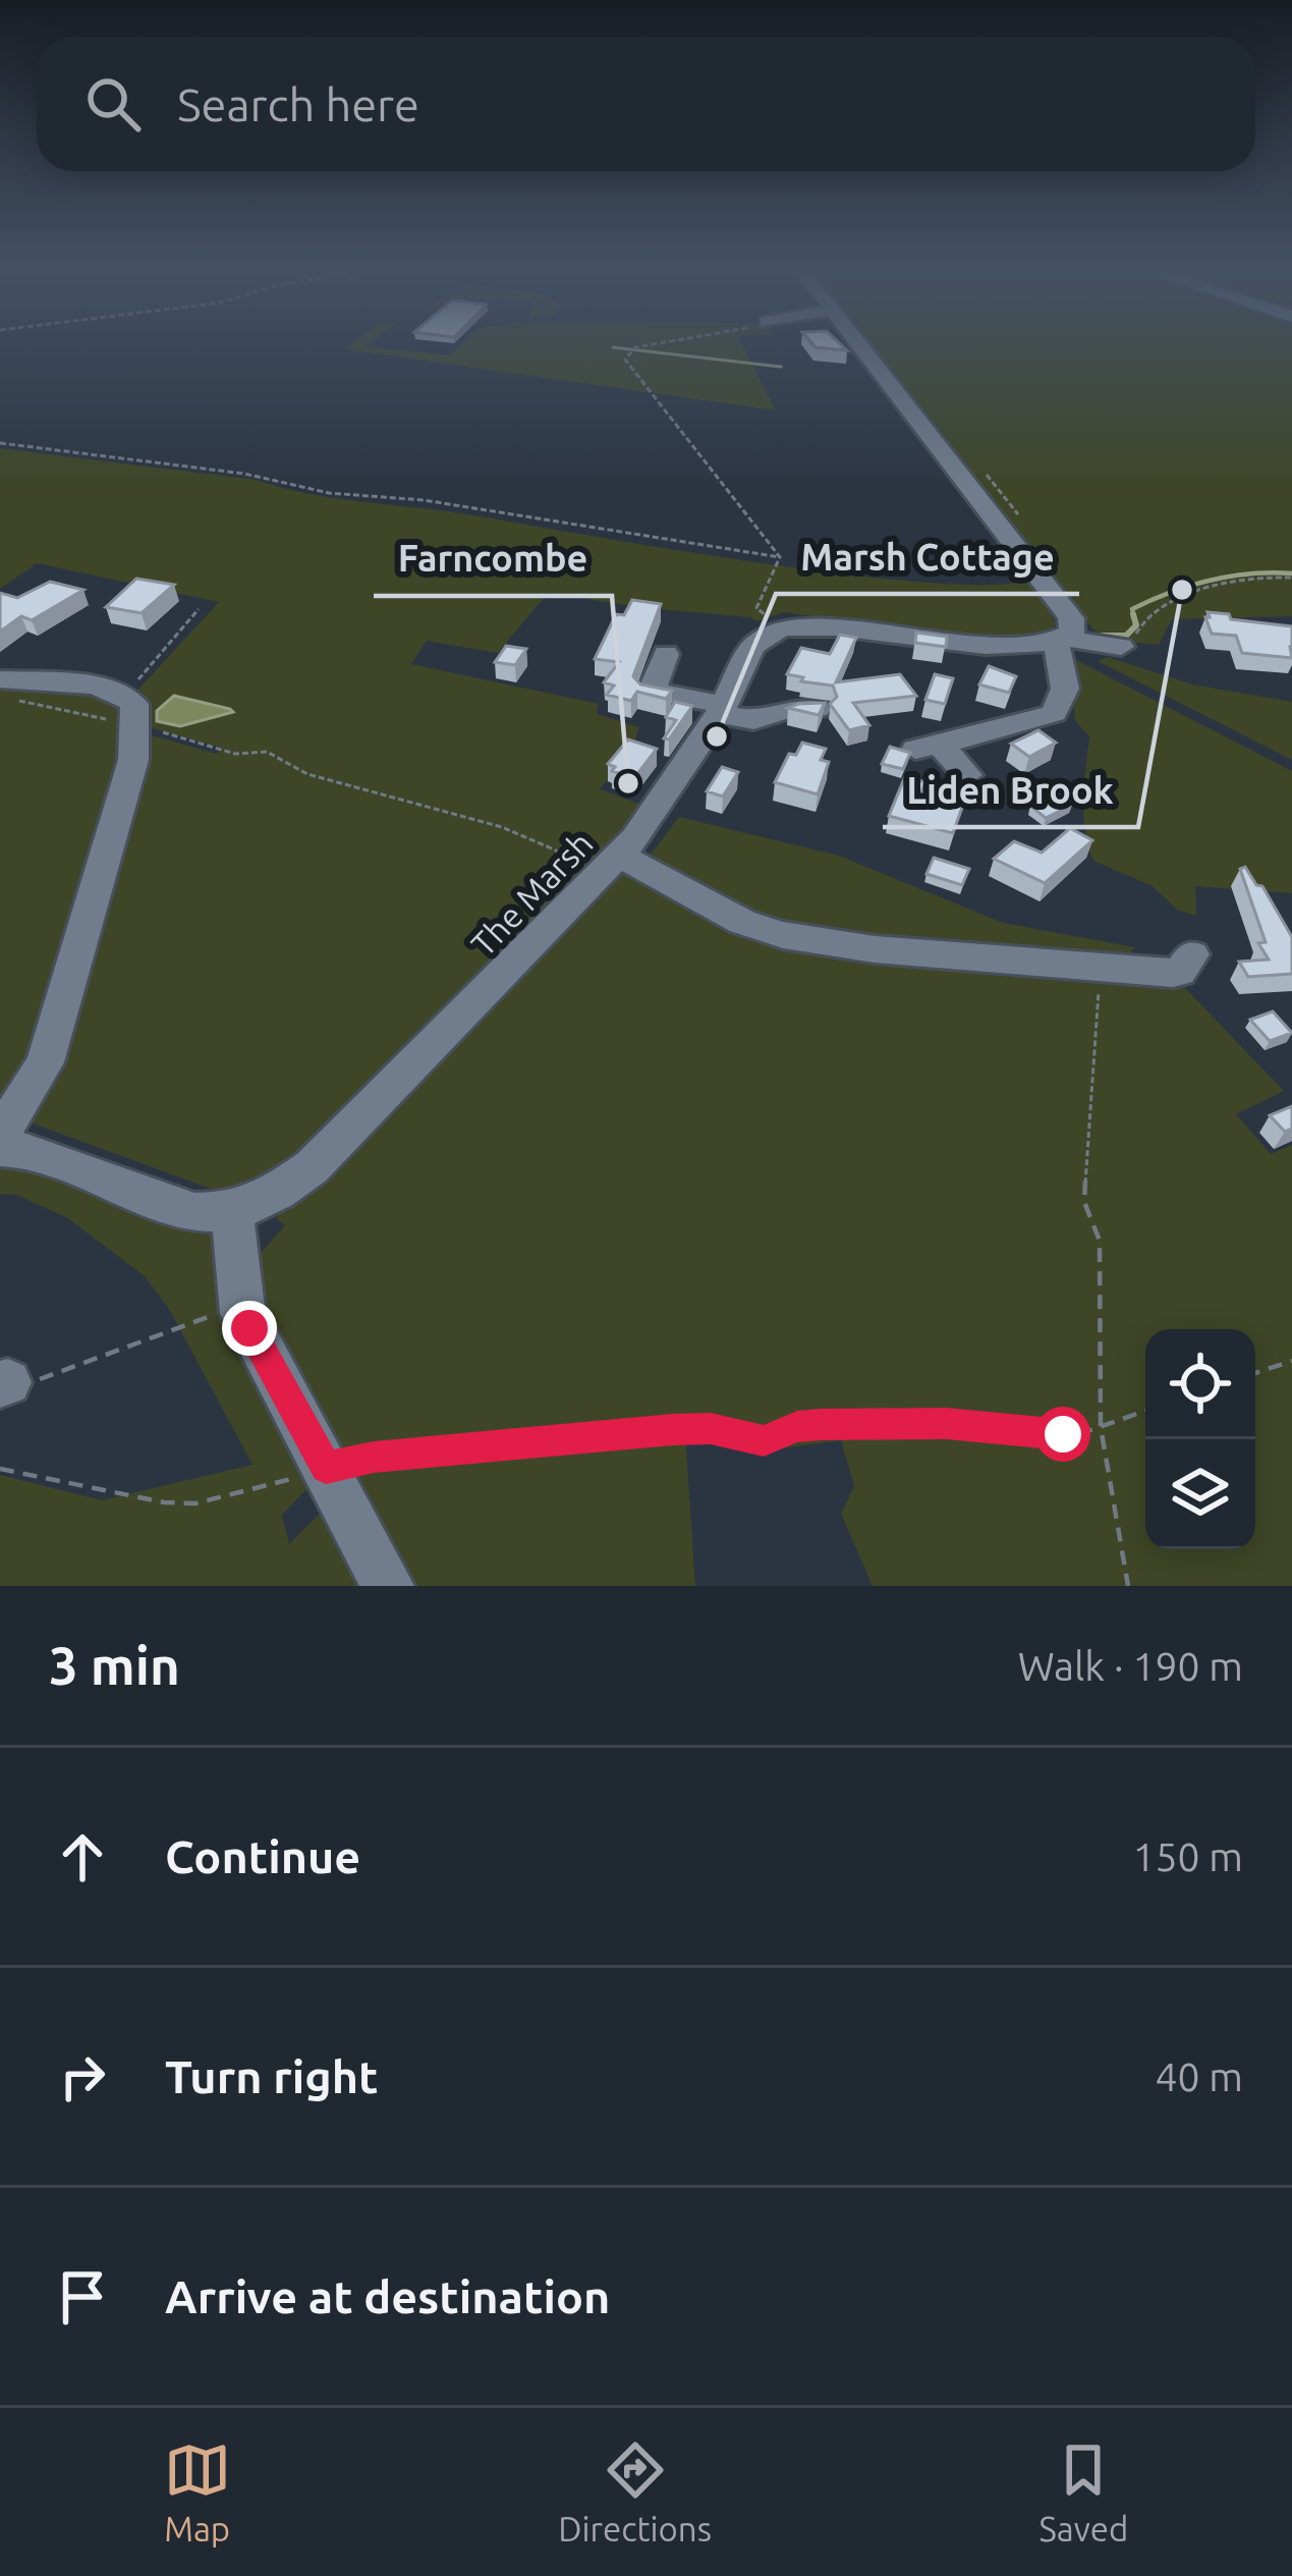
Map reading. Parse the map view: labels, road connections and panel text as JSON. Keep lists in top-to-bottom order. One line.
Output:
{"streets":{"street":["The Marsh"]},"places":["Liden Brook","Marsh Cottage","Farncombe"],"page":{"search":"Search here","heading":["3 min","Walk · 190 m"],"list":[["Continue","150 m"],["Turn right","40 m"],"Arrive at destination"],"nav":["Map","Directions","Saved"]}}
